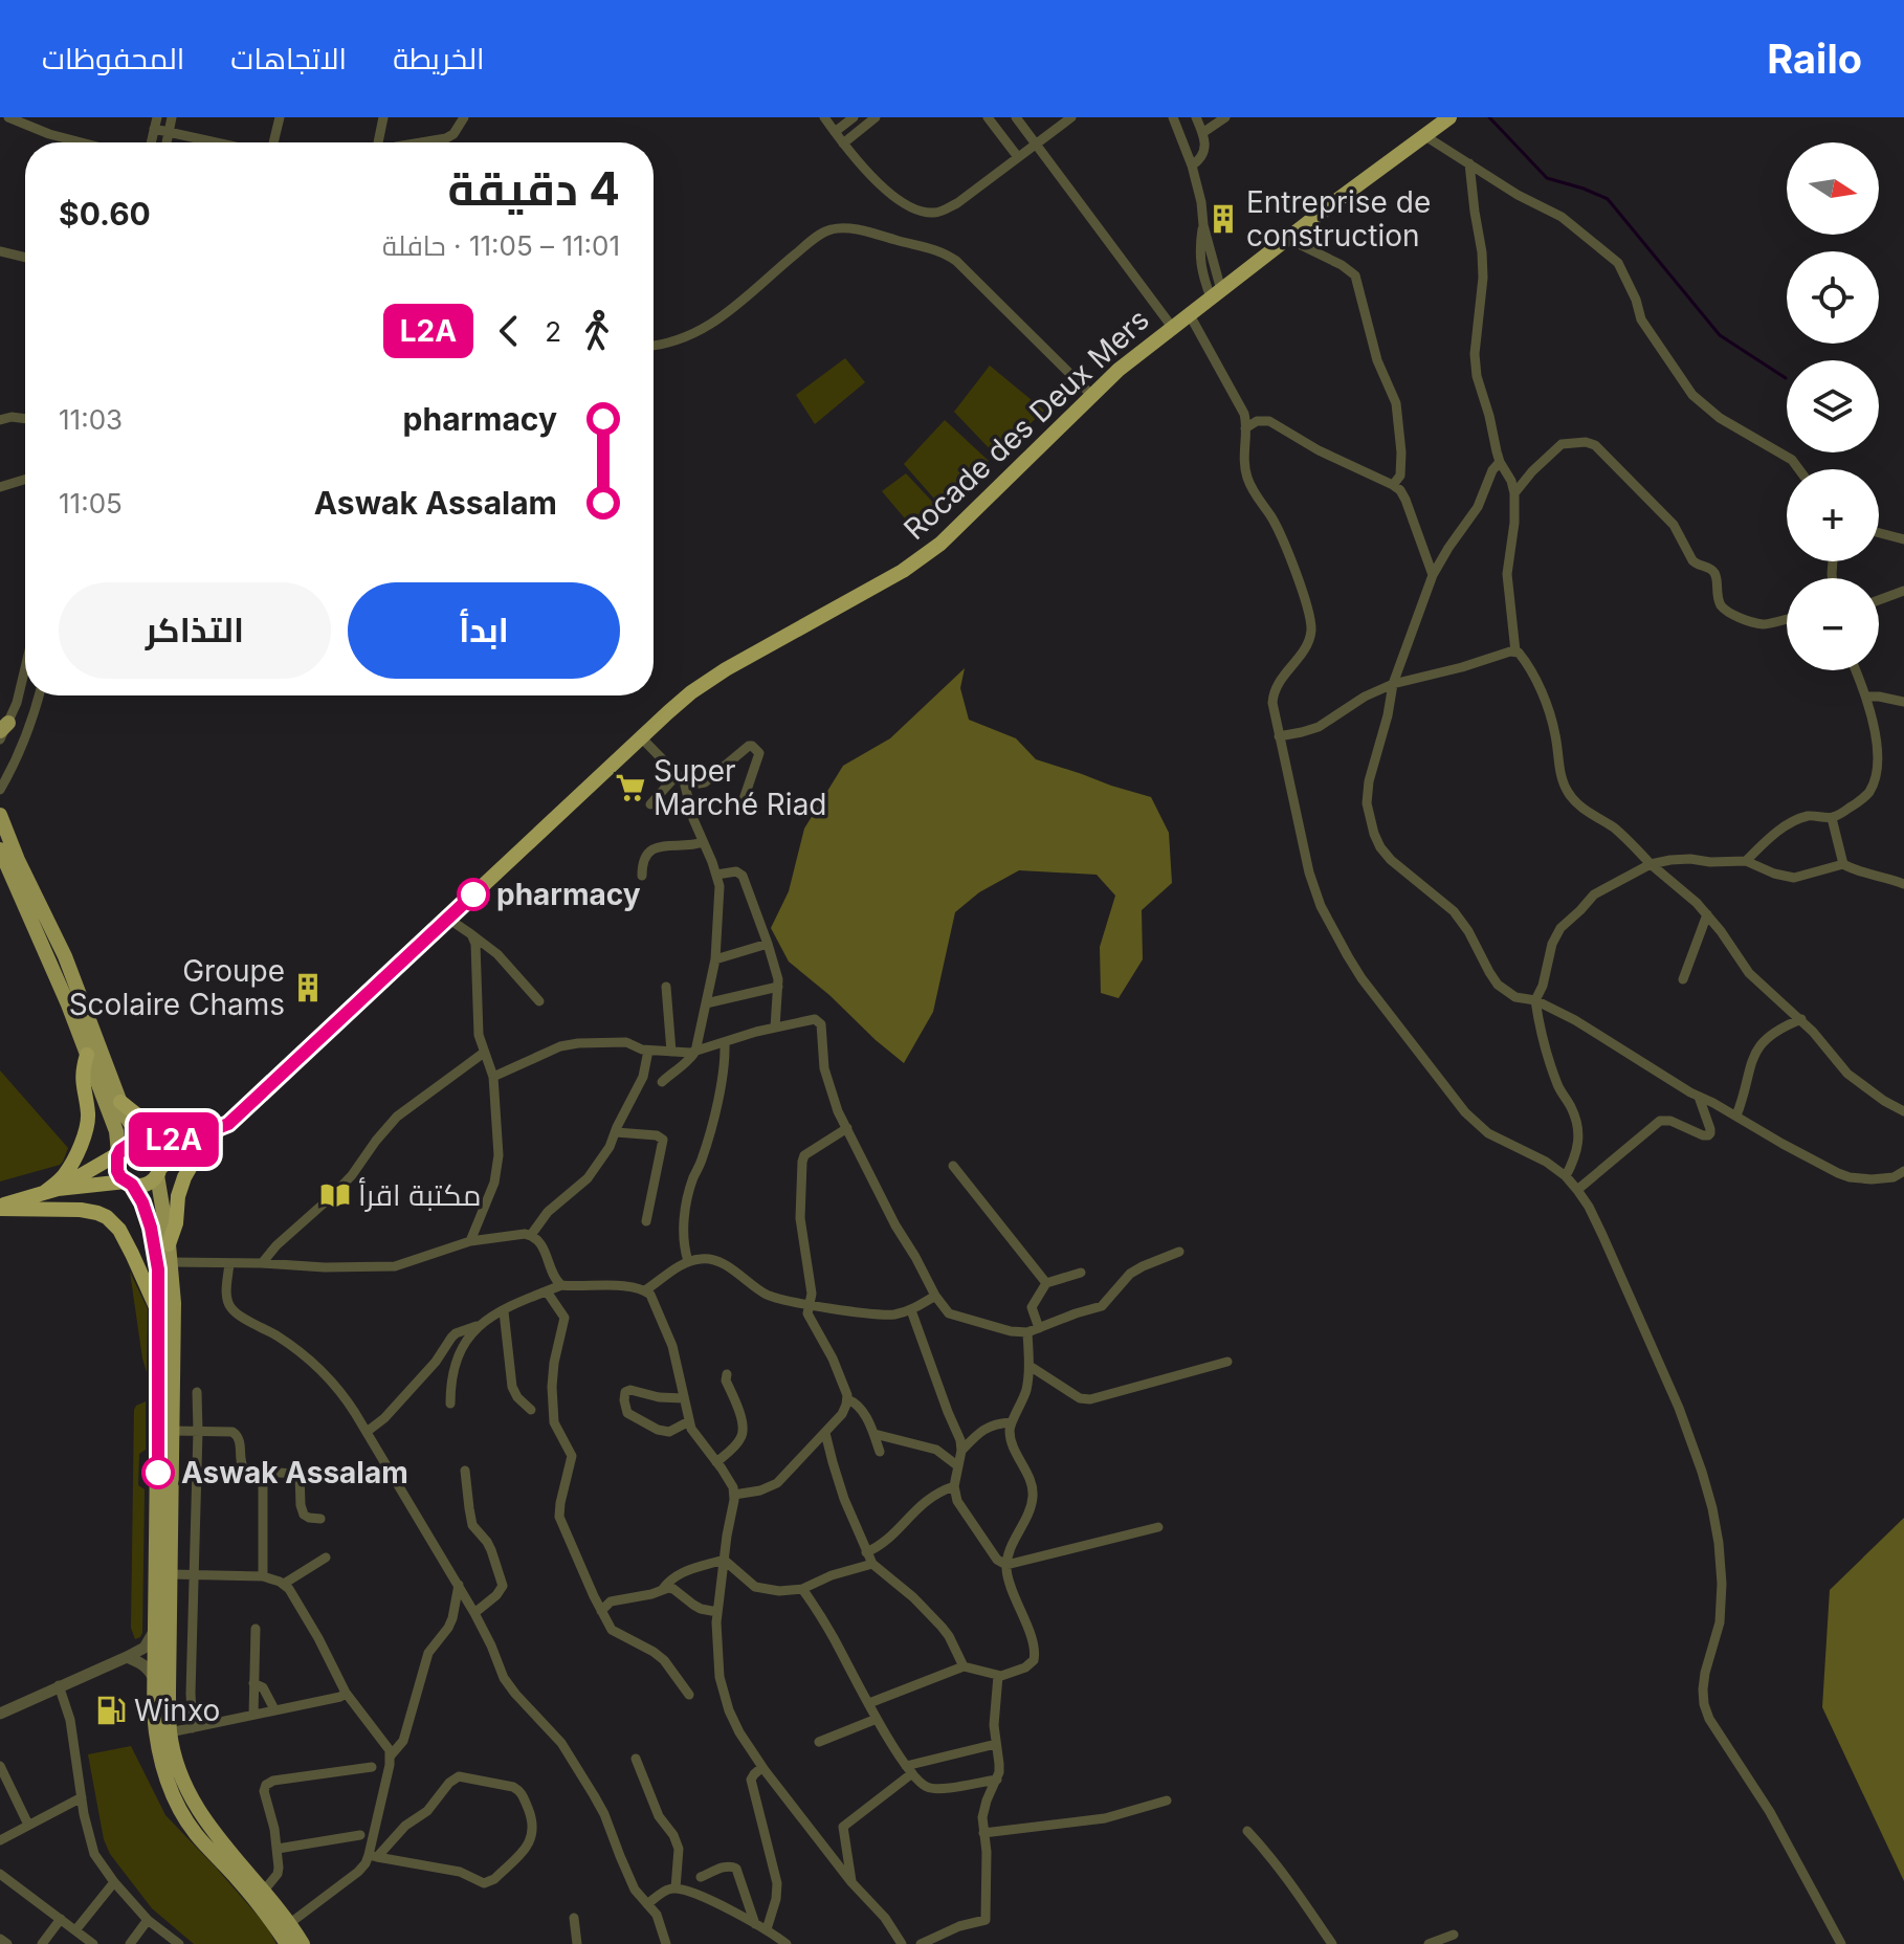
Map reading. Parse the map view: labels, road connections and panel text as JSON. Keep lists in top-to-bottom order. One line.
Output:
{"streets":{"highway":["Rocade des Deux Mers"]},"places":{"building":["Entreprise de construction","Groupe Scolaire Chams"],"supermarket":["Super Marché Riad"],"other":["pharmacy","Aswak Assalam"],"library":["مكتبة اقرأ"],"fuel station":["Winxo"]},"lines":["bus line L2A"],"north":"right","page":{"header":"Railo","nav":["الخريطة","الاتجاهات","المحفوظات"],"on_map":"L2A","map_buttons":["+","−"],"heading":["4 دقيقة","11:01 – 11:05 · حافلة","$0.60"],"legs":["2","L2A"],"list":[{"name":"pharmacy","value":"11:03"},{"name":"Aswak Assalam","value":"11:05"}],"buttons":["ابدأ","التذاكر"]}}
